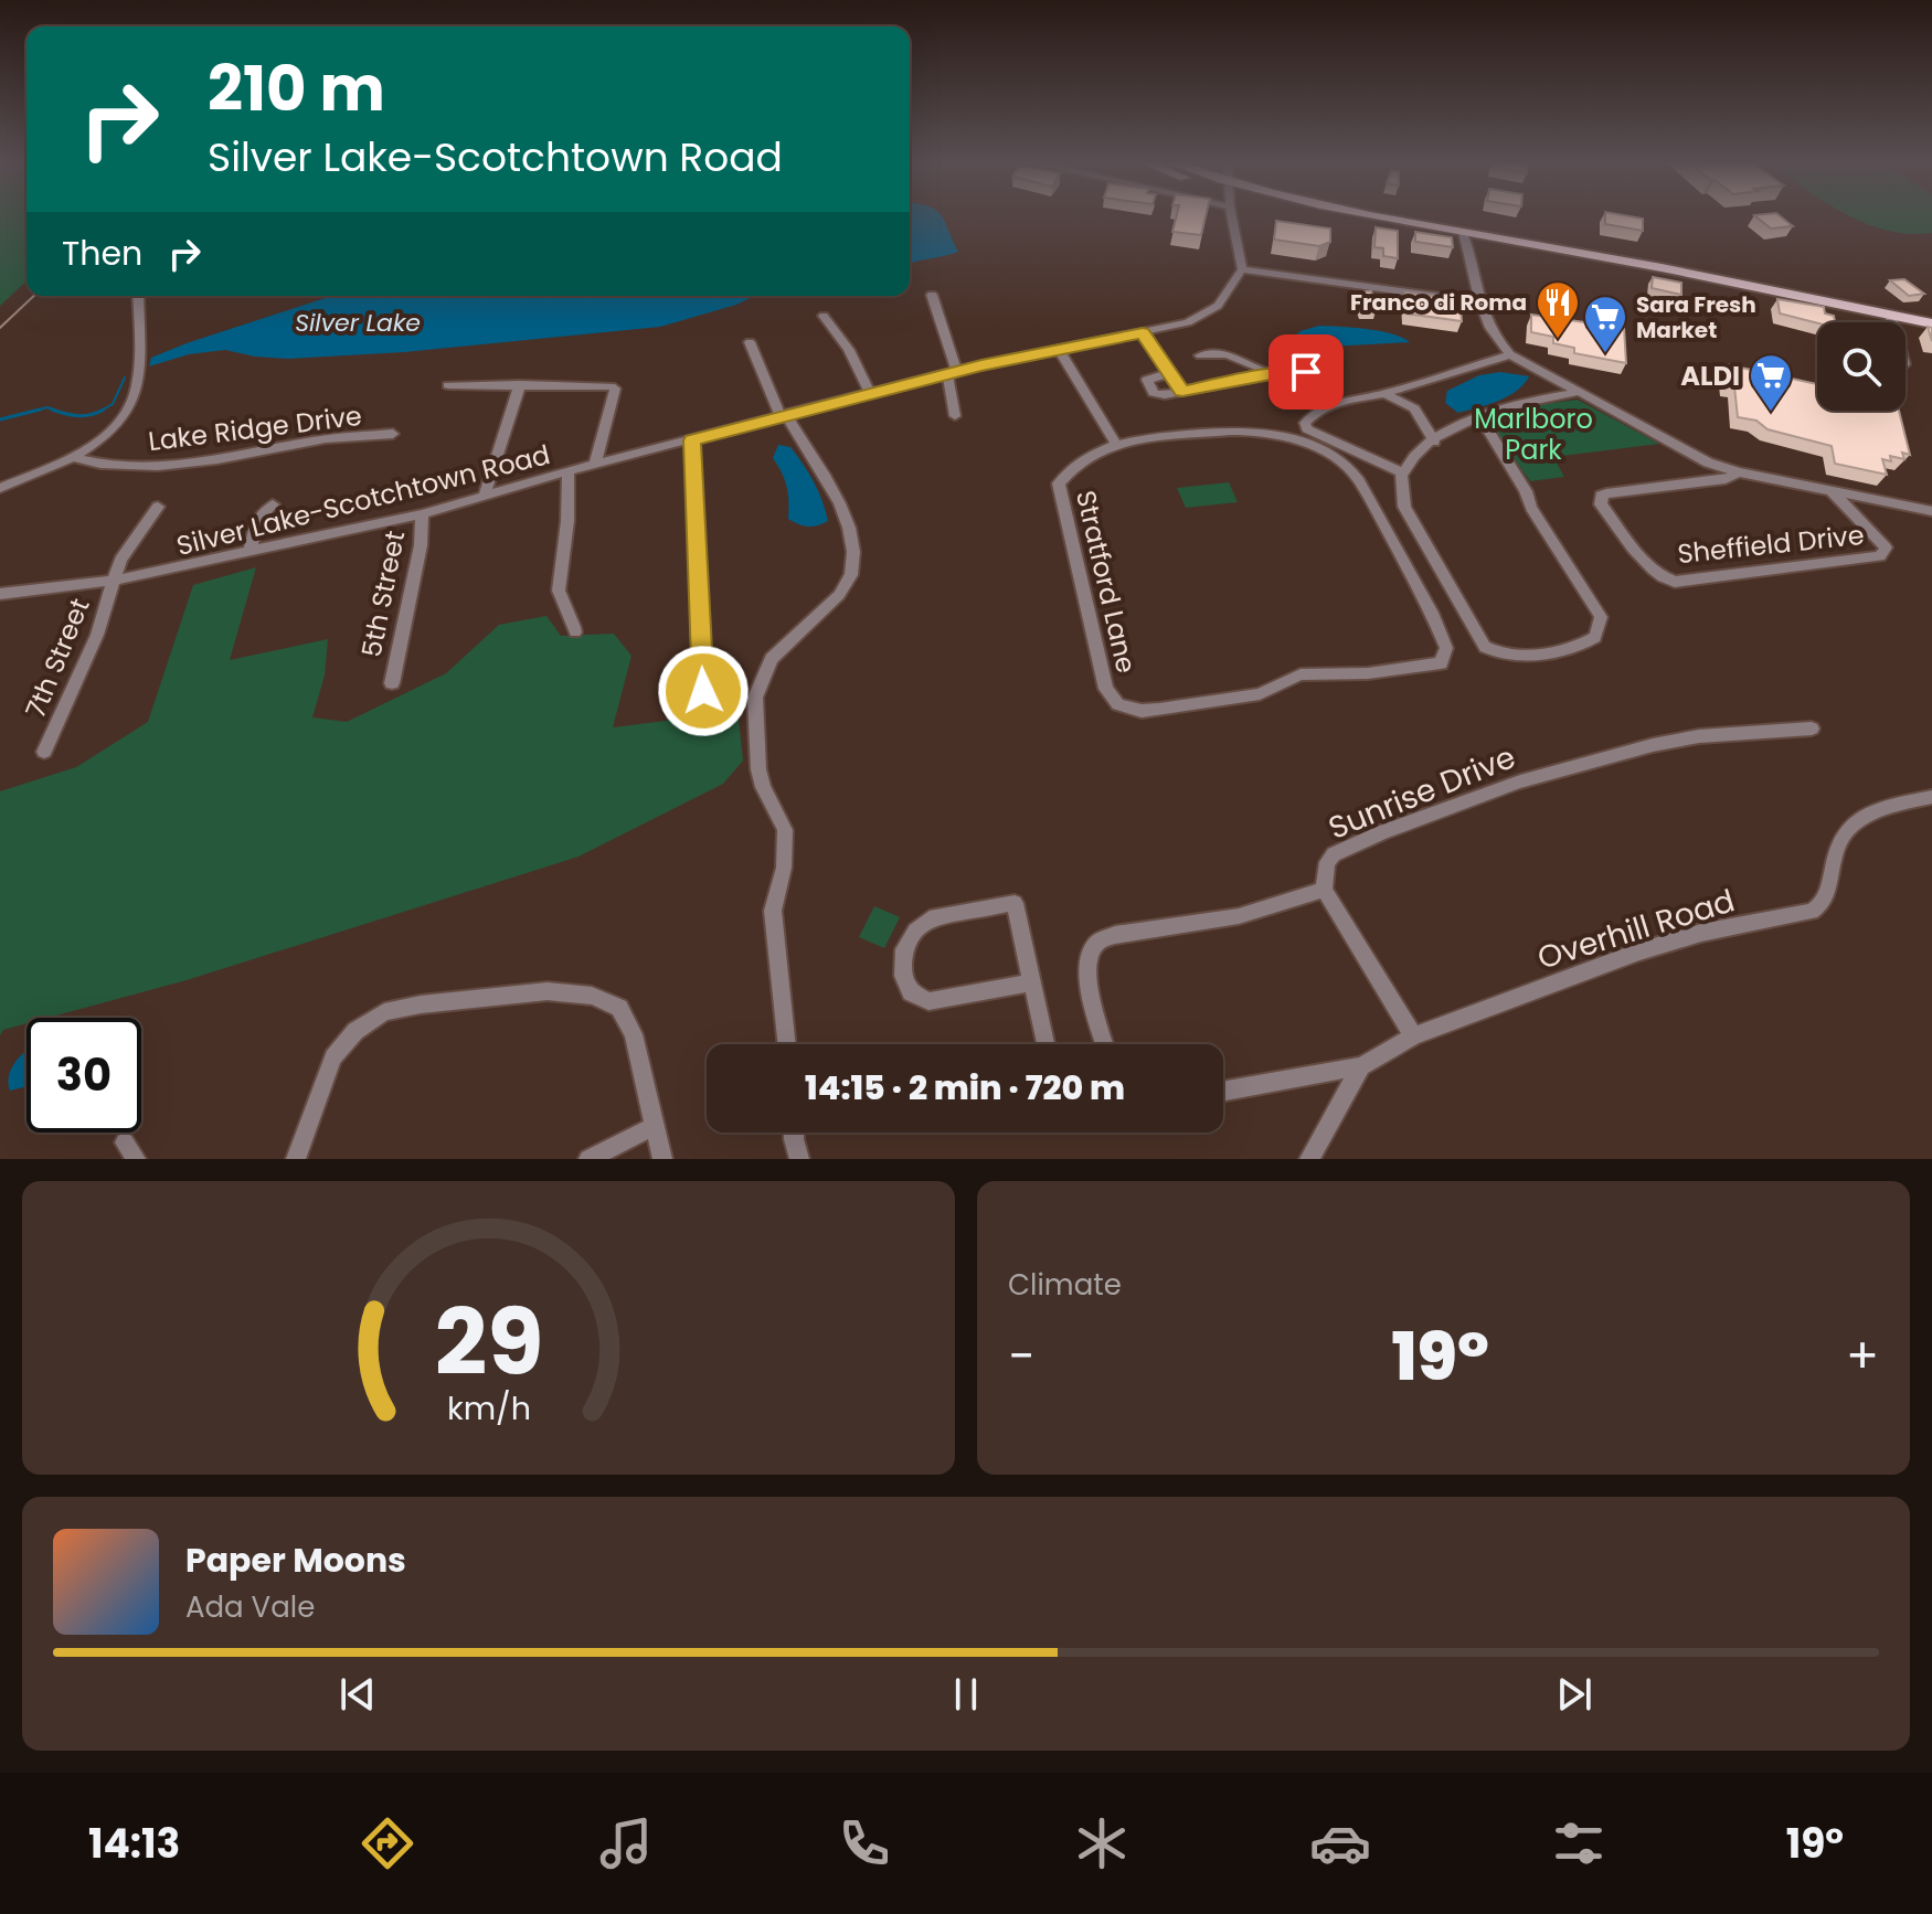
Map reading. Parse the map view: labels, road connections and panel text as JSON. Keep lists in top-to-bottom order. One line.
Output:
{"streets":{"street":["Lake Ridge Drive","Silver Lake-Scotchtown Road","Sheffield Drive","Stratford Lane","5th Street","7th Street","Sunrise Drive","Overhill Road"]},"crossings":[["Silver Lake-Scotchtown Road","5th Street"],["Silver Lake-Scotchtown Road","7th Street"]],"water":["Silver Lake"],"parks":["Marlboro Park"],"places":{"restaurant":["Franco di Roma"],"supermarket":["Sara Fresh Market","ALDI"]},"page":{"turn":["210 m","Silver Lake-Scotchtown Road"],"then":"Then","limit":"30","trip":"14:15 · 2 min · 720 m","tile":"Climate","heat":["−","19°","+"],"song":["Paper Moons","Ada Vale"],"tabs":["14:13","19°"],"gauge":["29","km/h"]}}
